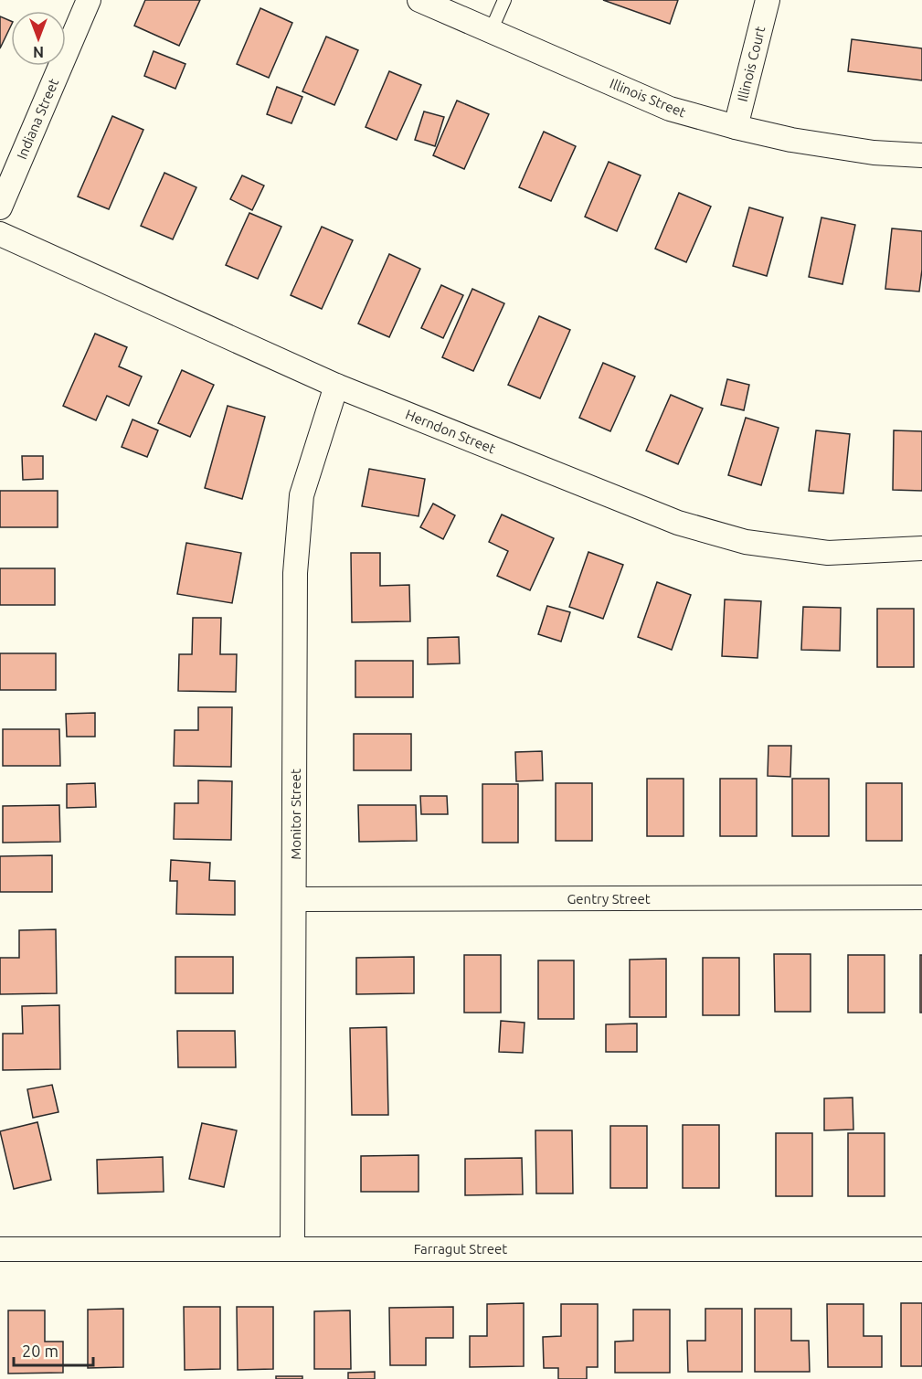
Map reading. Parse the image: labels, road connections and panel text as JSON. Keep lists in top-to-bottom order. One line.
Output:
{"streets":{"street":["Illinois Court","Illinois Street","Indiana Street","Herndon Street","Monitor Street","Gentry Street","Farragut Street"]},"crossings":[["Illinois Court","Illinois Street"],["Herndon Street","Monitor Street"],["Monitor Street","Gentry Street"],["Monitor Street","Farragut Street"]],"scale_bar":"20 m","north":"bottom"}
